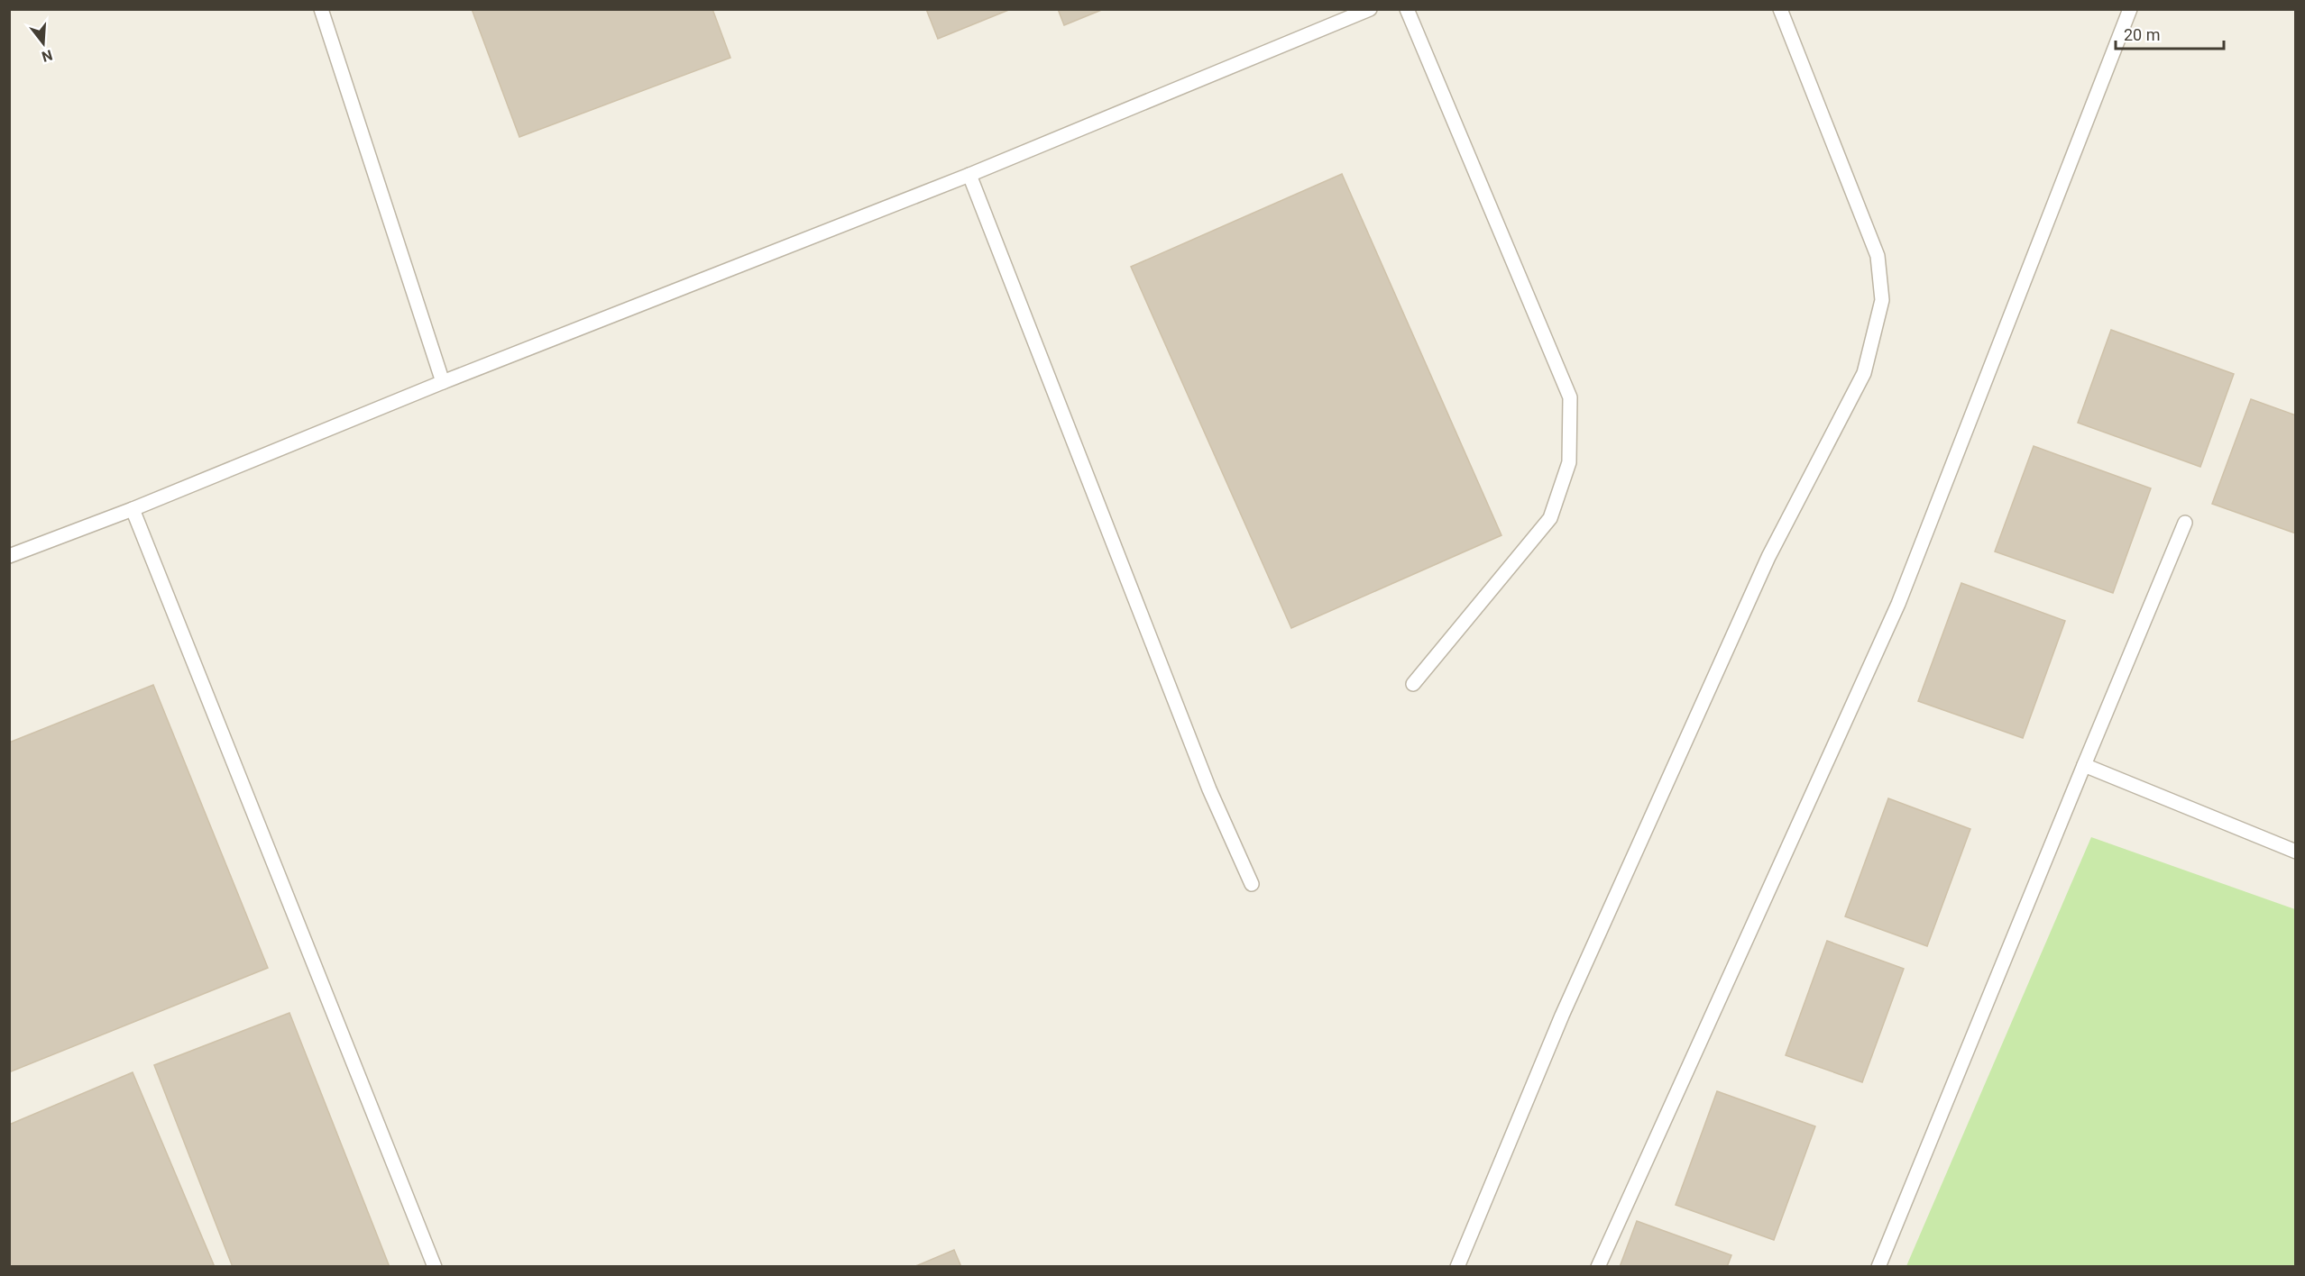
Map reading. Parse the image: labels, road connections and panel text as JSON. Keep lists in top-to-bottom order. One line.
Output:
{"scale_bar":"20 m","north":"bottom"}
